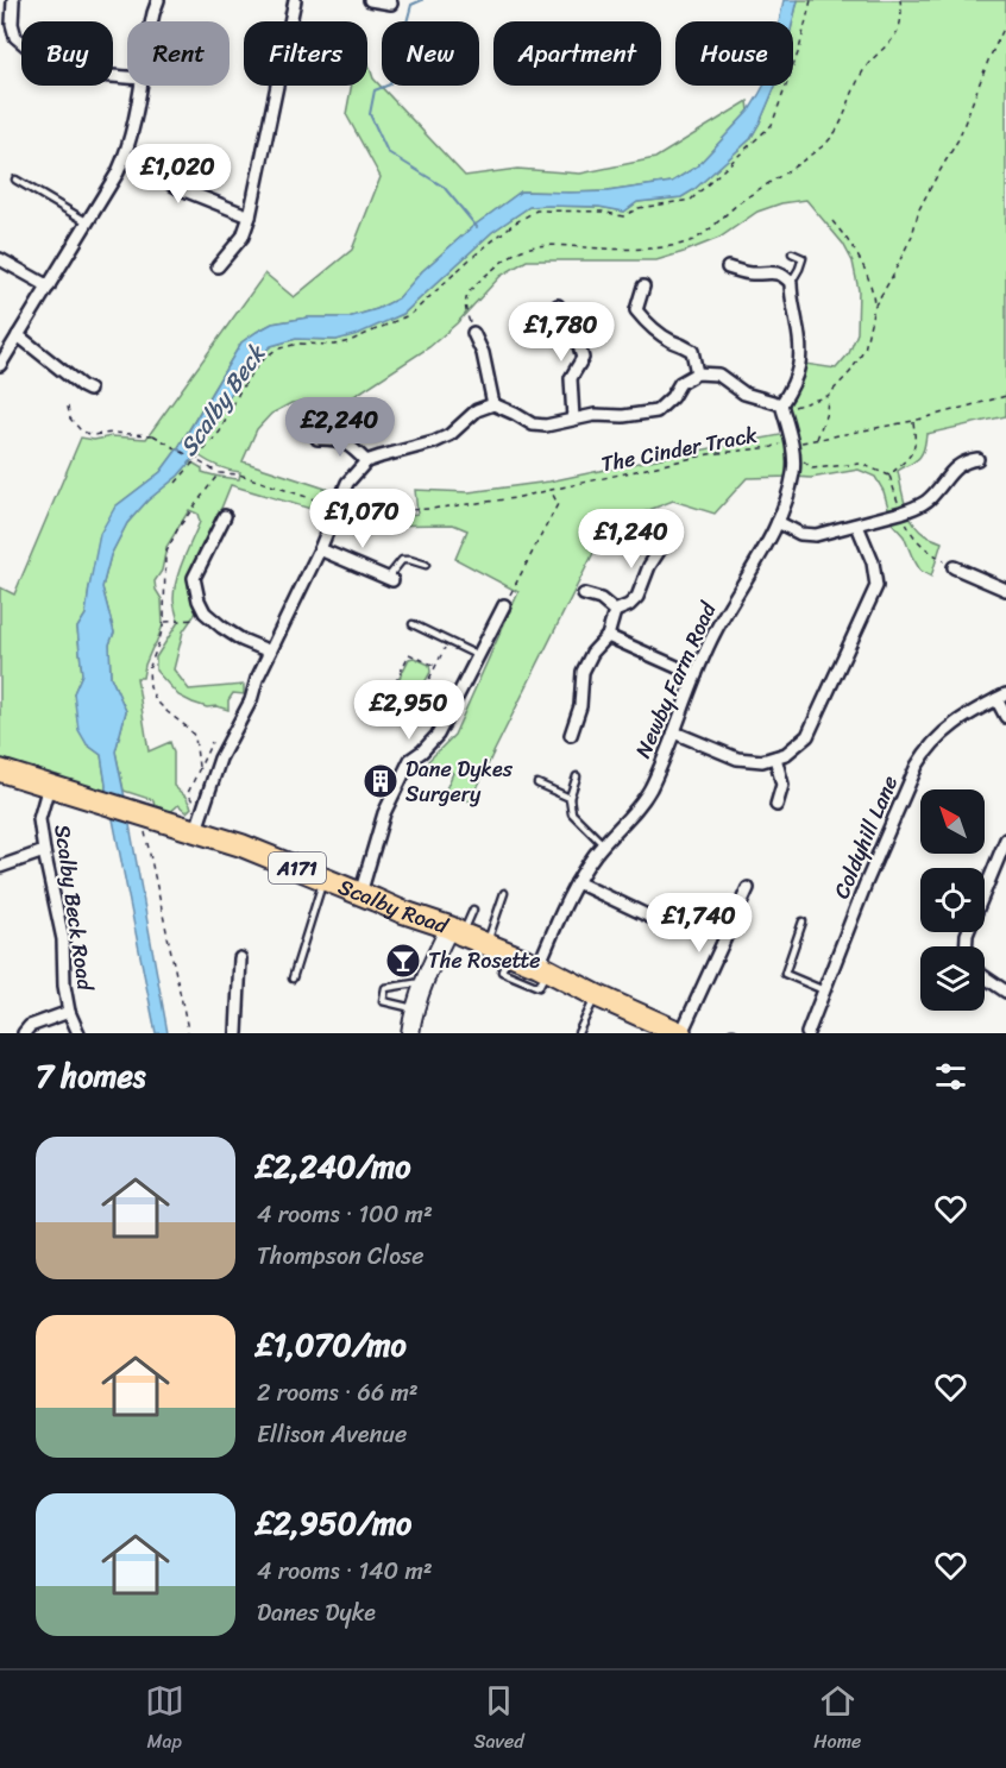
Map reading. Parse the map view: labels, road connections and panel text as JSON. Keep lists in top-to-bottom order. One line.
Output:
{"streets":{"highway":["A171","Scalby Road"],"street":["Newby Farm Road","Coldyhill Lane","Scalby Beck Road"],"path":["The Cinder Track"]},"crossings":[["The Cinder Track","Newby Farm Road"],["Newby Farm Road","Scalby Road"],["A171","Scalby Road"],["A171","Scalby Beck Road"]],"water":["Scalby Beck"],"places":{"building":["Dane Dykes Surgery"],"bar":["The Rosette"]},"north":"top left","page":{"chip":["Buy","Rent","Filters","New","Apartment","House"],"price":["£1,020","£1,780","£2,240","£1,070","£1,240","£2,950","£1,740"],"heading":"7 homes","list":[{"name":"£2,240/mo","note":"4 rooms · 100 m² · Thompson Close"},{"name":"£1,070/mo","note":"2 rooms · 66 m² · Ellison Avenue"},{"name":"£2,950/mo","note":"4 rooms · 140 m² · Danes Dyke"}],"tabs":["Map","Saved","Home"]}}
